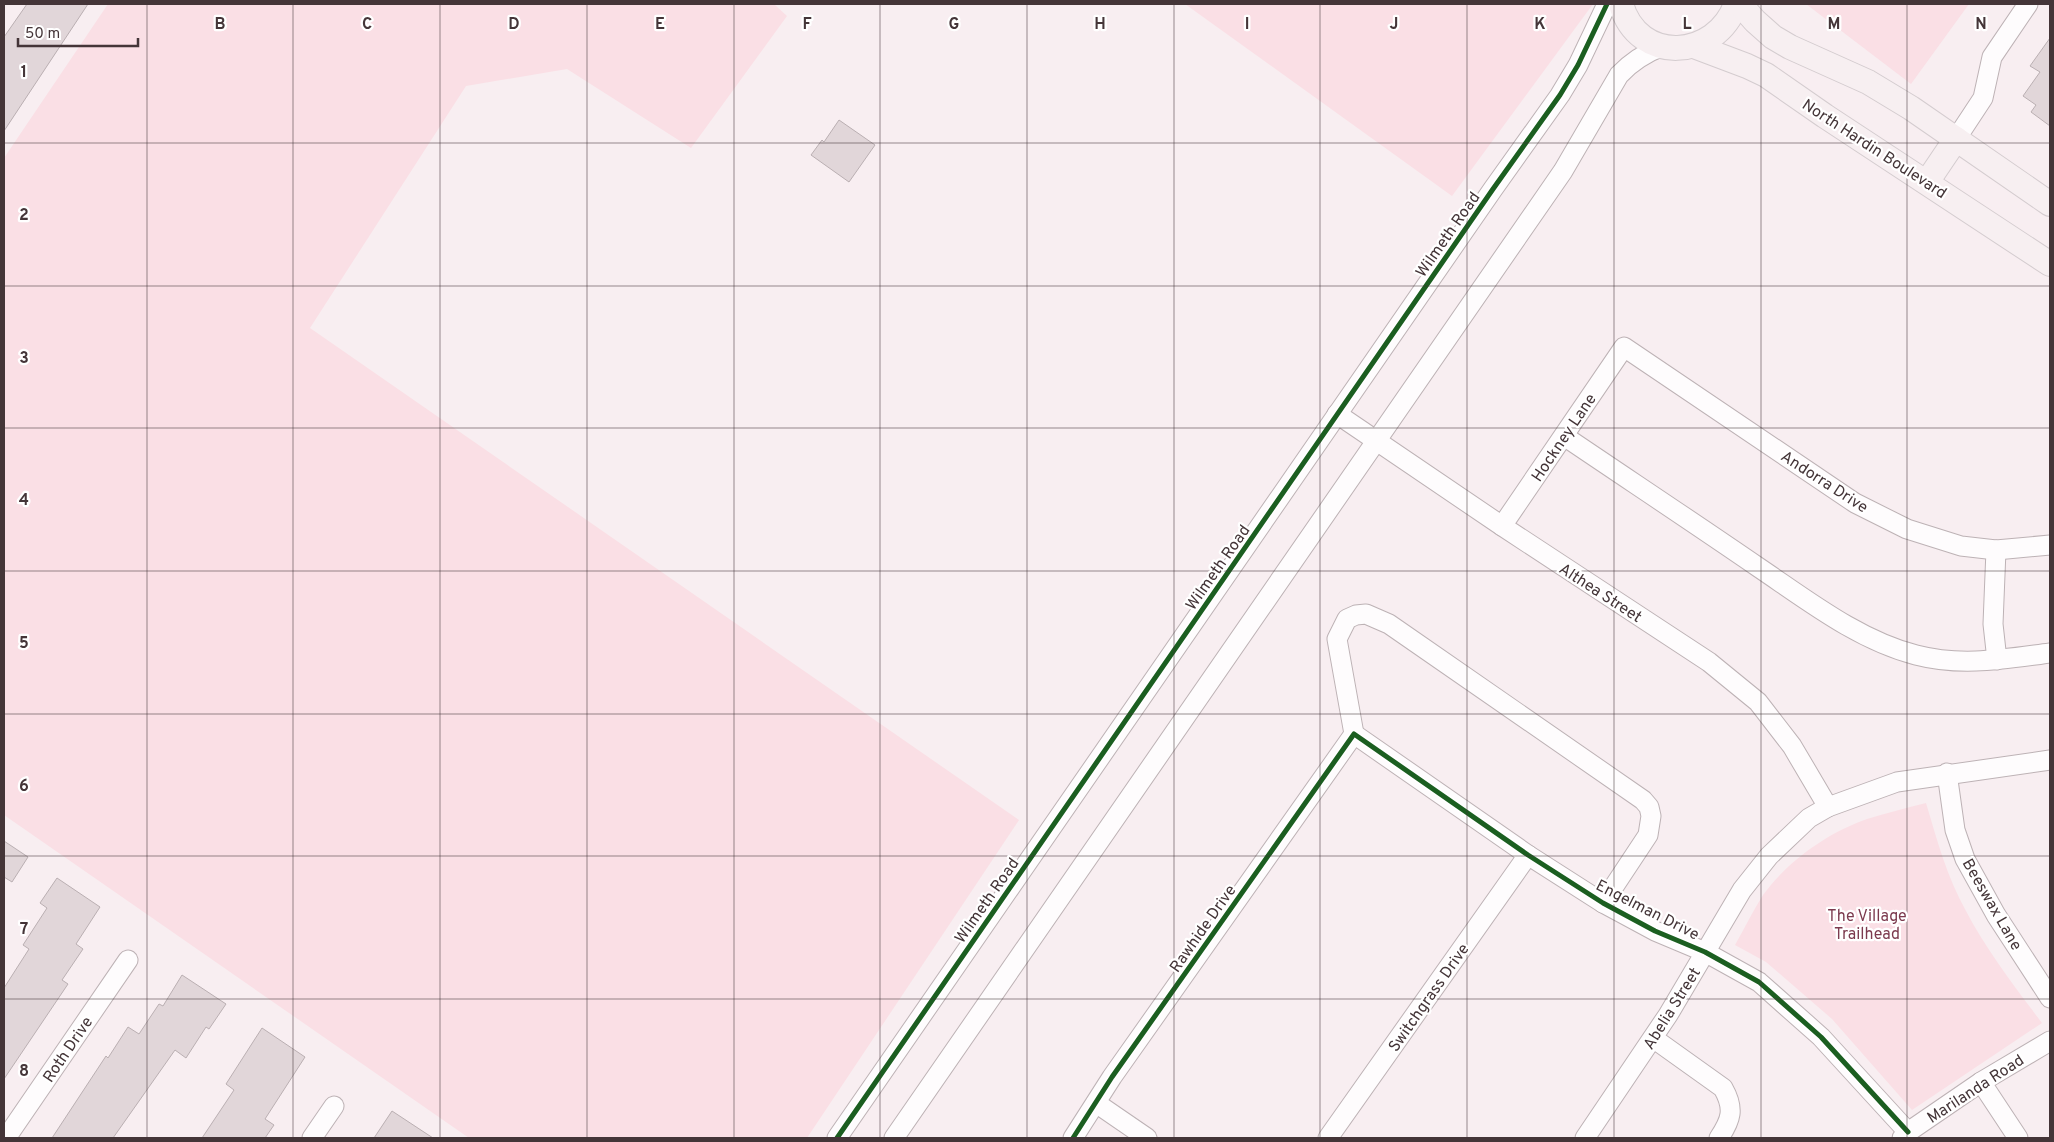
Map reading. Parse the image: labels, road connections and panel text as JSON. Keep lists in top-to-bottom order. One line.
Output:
{"streets":{"main road":["North Hardin Boulevard"],"street":["Wilmeth Road","Hockney Lane","Andorra Drive","Althea Street","Beeswax Lane","Engelman Drive","Rawhide Drive","Switchgrass Drive","Abelia Street","Roth Drive","Marilanda Road"]},"crossings":[["Wilmeth Road","Althea Street"],["Hockney Lane","Andorra Drive"],["Hockney Lane","Althea Street"],["Althea Street","Abelia Street"],["Beeswax Lane","Abelia Street"],["Engelman Drive","Rawhide Drive"],["Engelman Drive","Switchgrass Drive"],["Engelman Drive","Abelia Street"],["Engelman Drive","Marilanda Road"]],"parks":["The Village Trailhead"],"scale_bar":"50 m","grid":{"columns":["B","C","D","E","F","G","H","I","J","K","L","M","N"],"rows":["1","2","3","4","5","6","7","8"]}}
